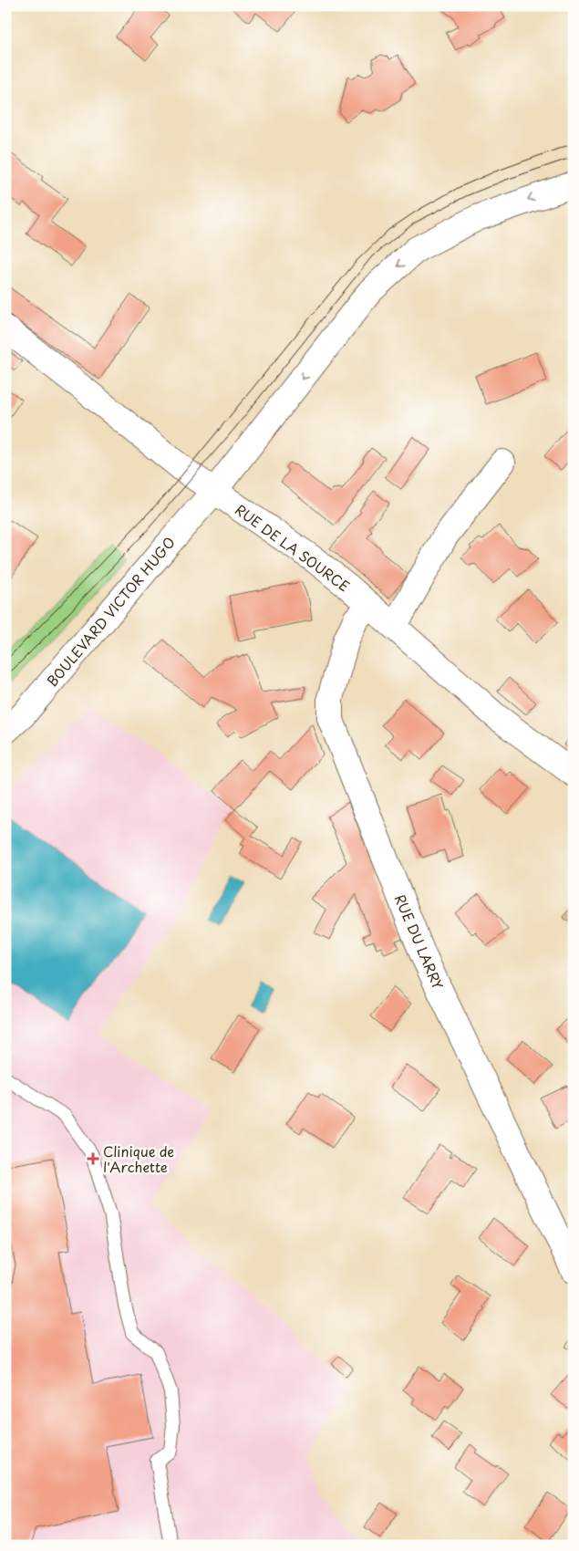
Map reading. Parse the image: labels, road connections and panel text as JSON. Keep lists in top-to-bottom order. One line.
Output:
{"streets":{"main road":["RUE DE LA SOURCE","BOULEVARD VICTOR HUGO","RUE DU LARRY"]},"crossings":[["RUE DE LA SOURCE","BOULEVARD VICTOR HUGO"],["RUE DE LA SOURCE","RUE DU LARRY"]],"places":{"health":["Clinique de l'Archette"]}}
